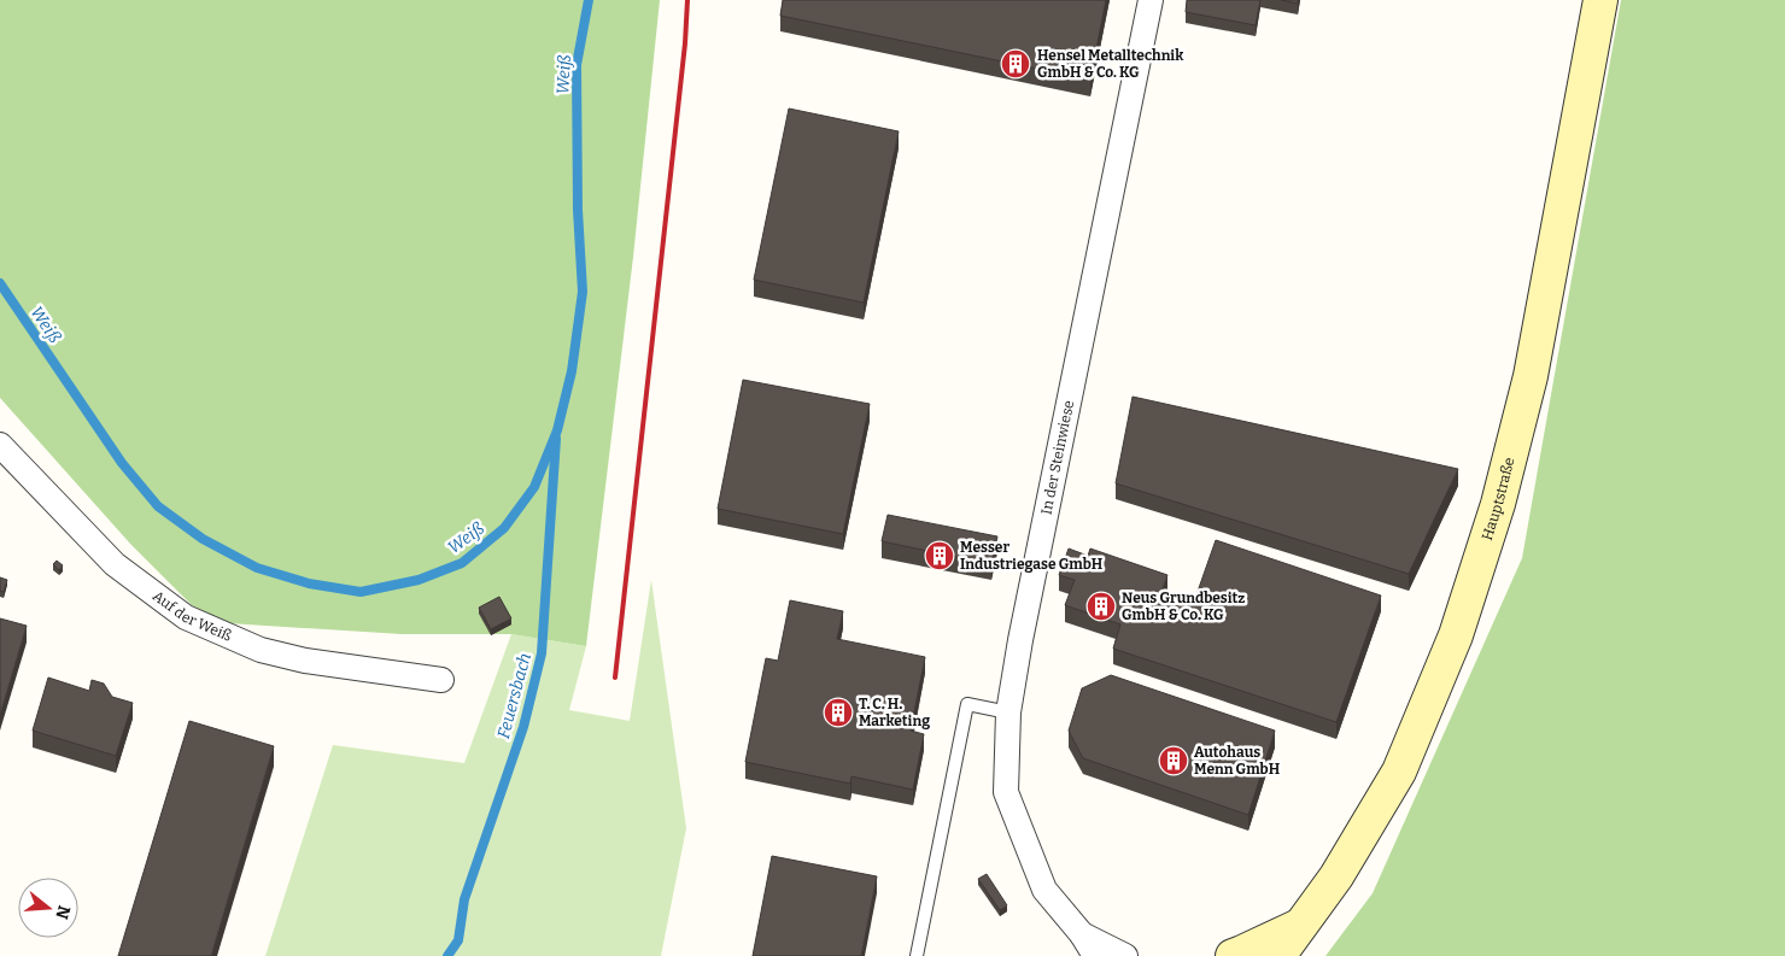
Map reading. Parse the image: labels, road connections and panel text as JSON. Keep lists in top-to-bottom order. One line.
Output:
{"streets":{"main road":["Hauptstraße"],"street":["In der Steinwiese","Auf der Weiß"]},"water":["Weiß","Feuersbach"],"places":{"building":["Hensel Metalltechnik GmbH & Co. KG","Messer Industriegase GmbH","Neus Grundbesitz GmbH & Co. KG","T. C. H. Marketing","Autohaus Menn GmbH"]},"north":"right"}
